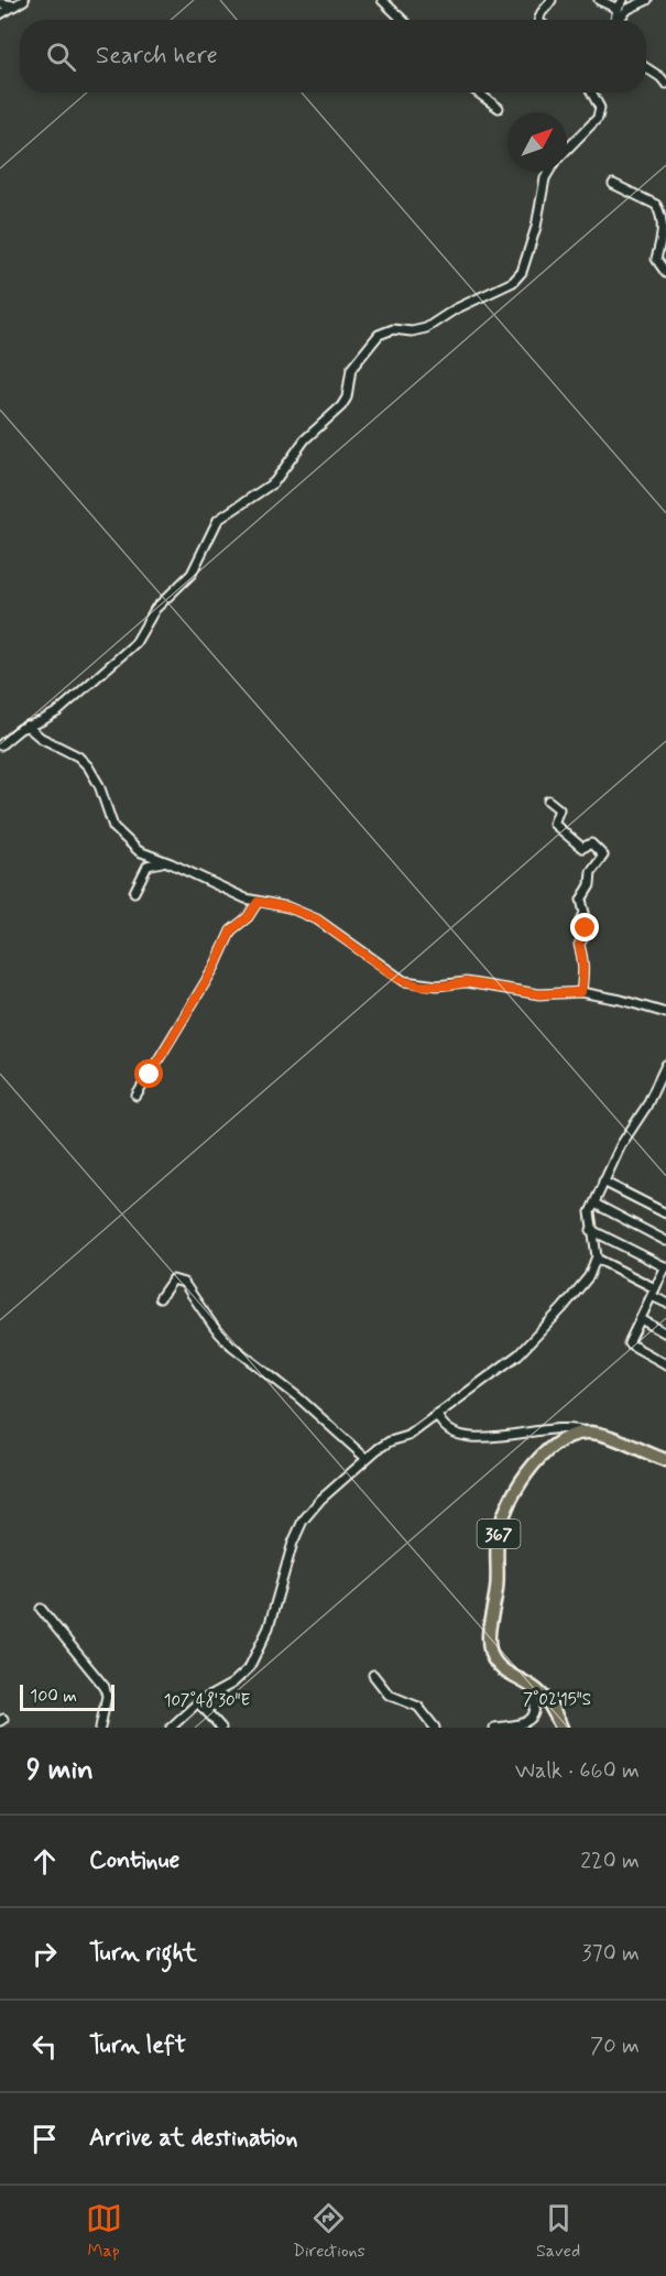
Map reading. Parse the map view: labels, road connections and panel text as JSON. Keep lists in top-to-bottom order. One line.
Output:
{"streets":{"main road":["367"]},"scale_bar":"100 m","north":"top right","page":{"search":"Search here","scale":"100 m","heading":["9 min","Walk · 660 m"],"list":[["Continue","220 m"],["Turn right","370 m"],["Turn left","70 m"],"Arrive at destination"],"nav":["Map","Directions","Saved"]},"coordinates":["7°02'15\"S","107°48'30\"E"]}
